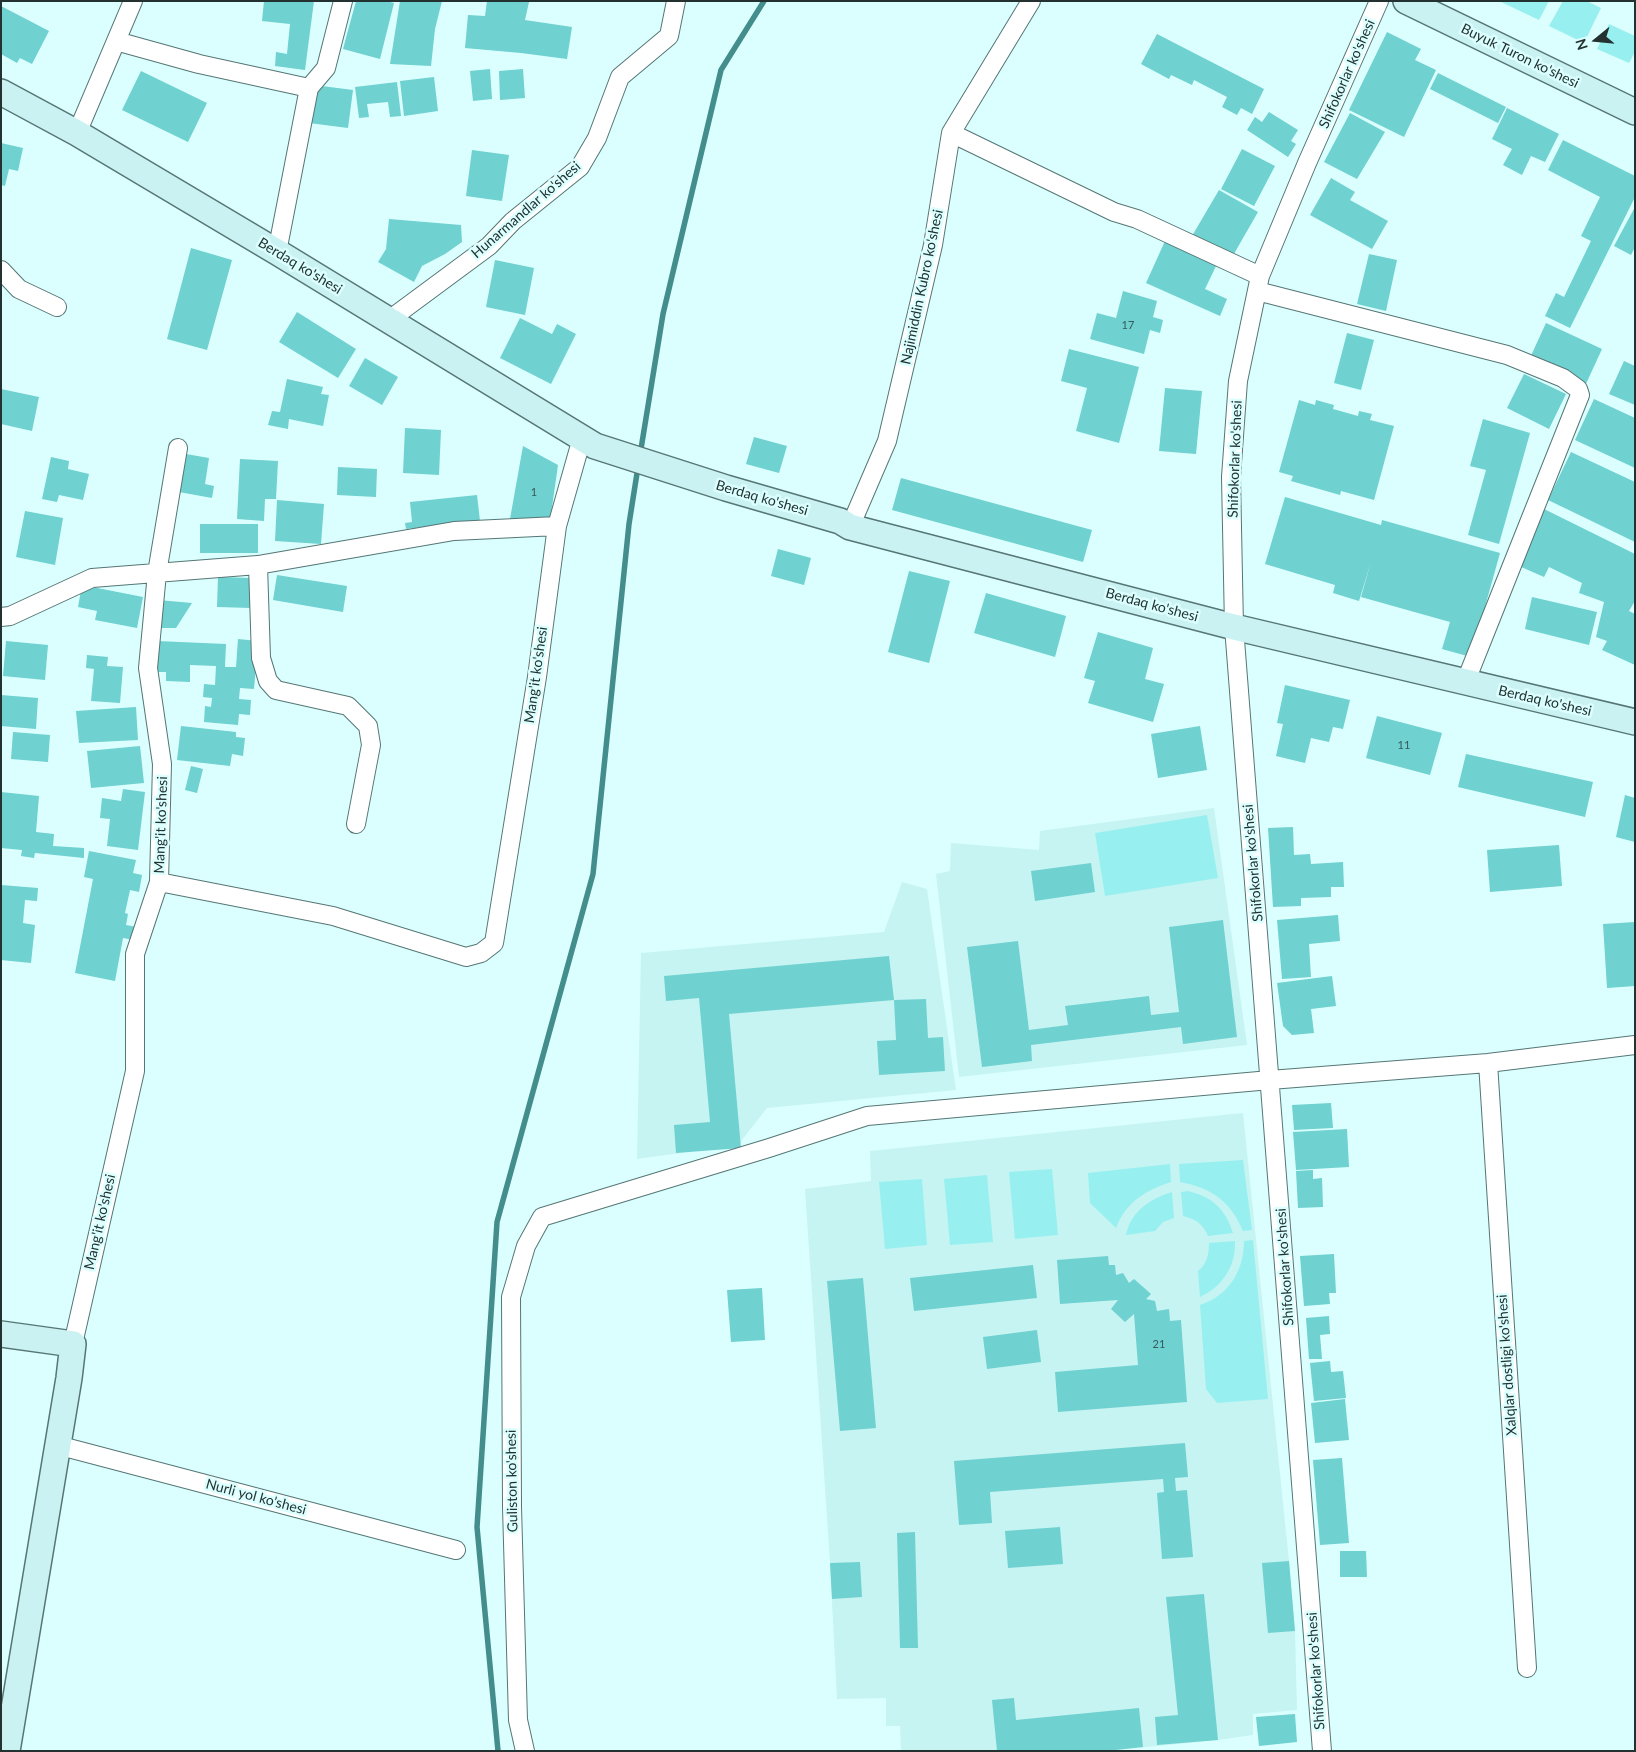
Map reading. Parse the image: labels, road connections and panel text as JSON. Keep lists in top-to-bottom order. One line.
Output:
{"streets":{"main road":["Buyuk Turon ko'shesi","Berdaq ko'shesi"],"street":["Shifokorlar ko'shesi","Hunarmandlar ko'shesi","Najimiddin Kubro ko'shesi","Mang'it ko'shesi","Xalqlar dostligi ko'shesi","Guliston ko'shesi","Nurli yol ko'shesi"]},"crossings":[["Shifokorlar ko'shesi","Berdaq ko'shesi"],["Shifokorlar ko'shesi","Guliston ko'shesi"],["Hunarmandlar ko'shesi","Berdaq ko'shesi"],["Berdaq ko'shesi","Najimiddin Kubro ko'shesi"],["Berdaq ko'shesi","Mang'it ko'shesi"]],"house_numbers":["17","1","11","21"],"north":"left"}
